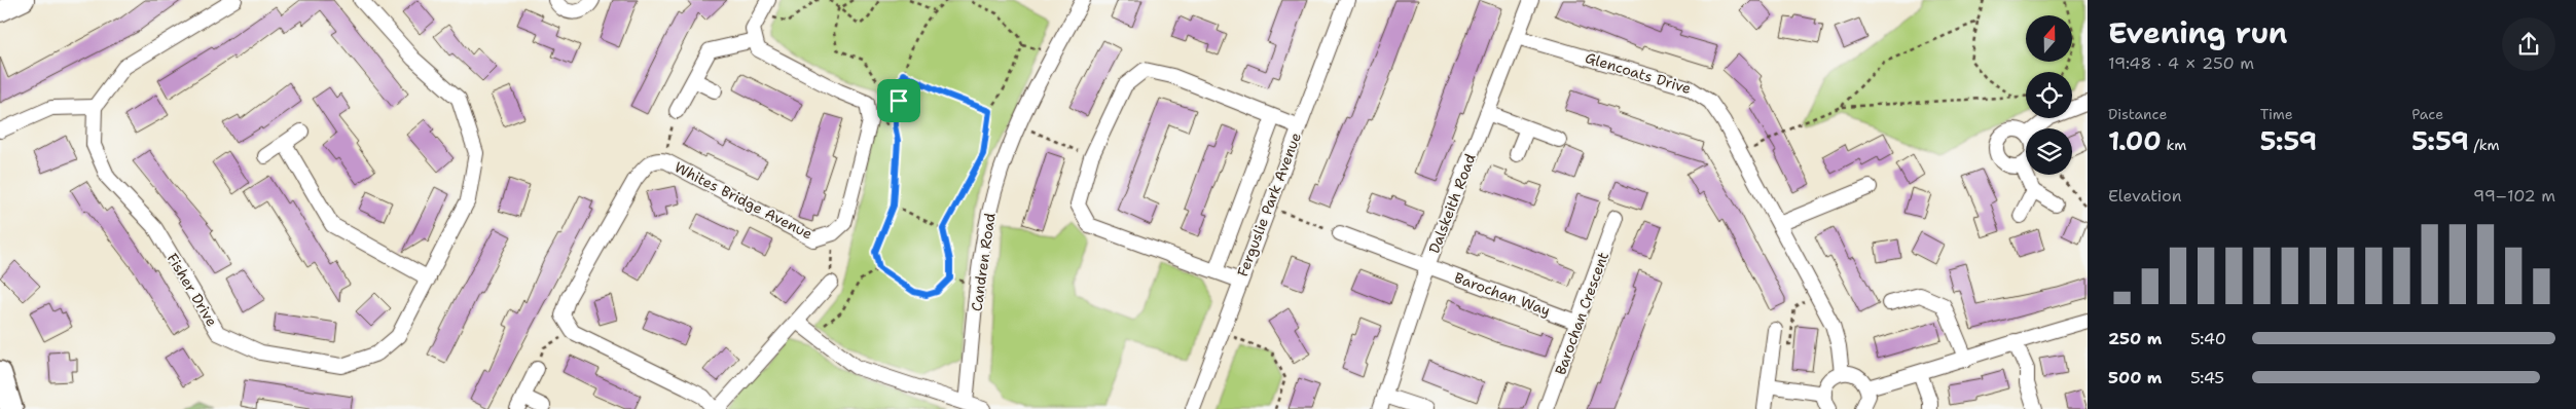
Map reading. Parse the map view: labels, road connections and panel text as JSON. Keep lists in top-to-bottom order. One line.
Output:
{"streets":{"street":["Glencoats Drive","Whites Bridge Avenue","Dalskeith Road","Ferguslie Park Avenue","Candren Road","Fisher Drive","Barochan Way","Barochan Crescent"]},"crossings":[["Glencoats Drive","Dalskeith Road"],["Dalskeith Road","Barochan Way"],["Barochan Way","Barochan Crescent"]],"north":"top","page":{"heading":["Evening run","19:48 · 4 × 250 m"],"stats":[["Distance","1.00 km"],["Time","5:59"],["Pace","5:59 /km"]],"chart":["Elevation","99–102 m"],"list":[{"name":"250 m","note":"5:40"},{"name":"500 m","note":"5:45"}]}}
